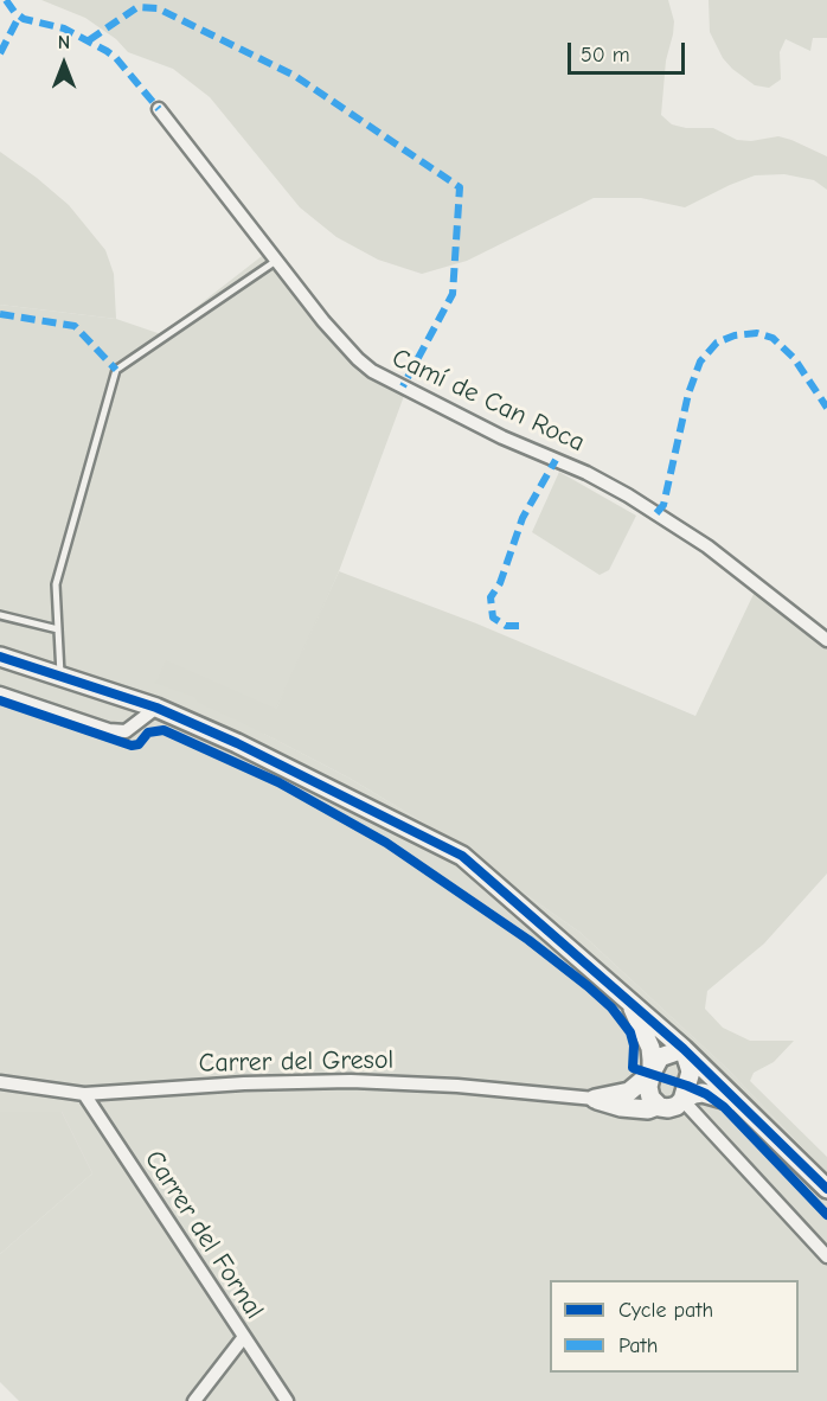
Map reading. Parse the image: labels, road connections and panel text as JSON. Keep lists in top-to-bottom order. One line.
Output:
{"streets":{"street":["Camí de Can Roca","Carrer del Gresol","Carrer del Fornal"]},"crossings":[["Carrer del Gresol","Carrer del Fornal"]],"legend":["Cycle path","Path"],"scale_bar":"50 m","north":"top"}
